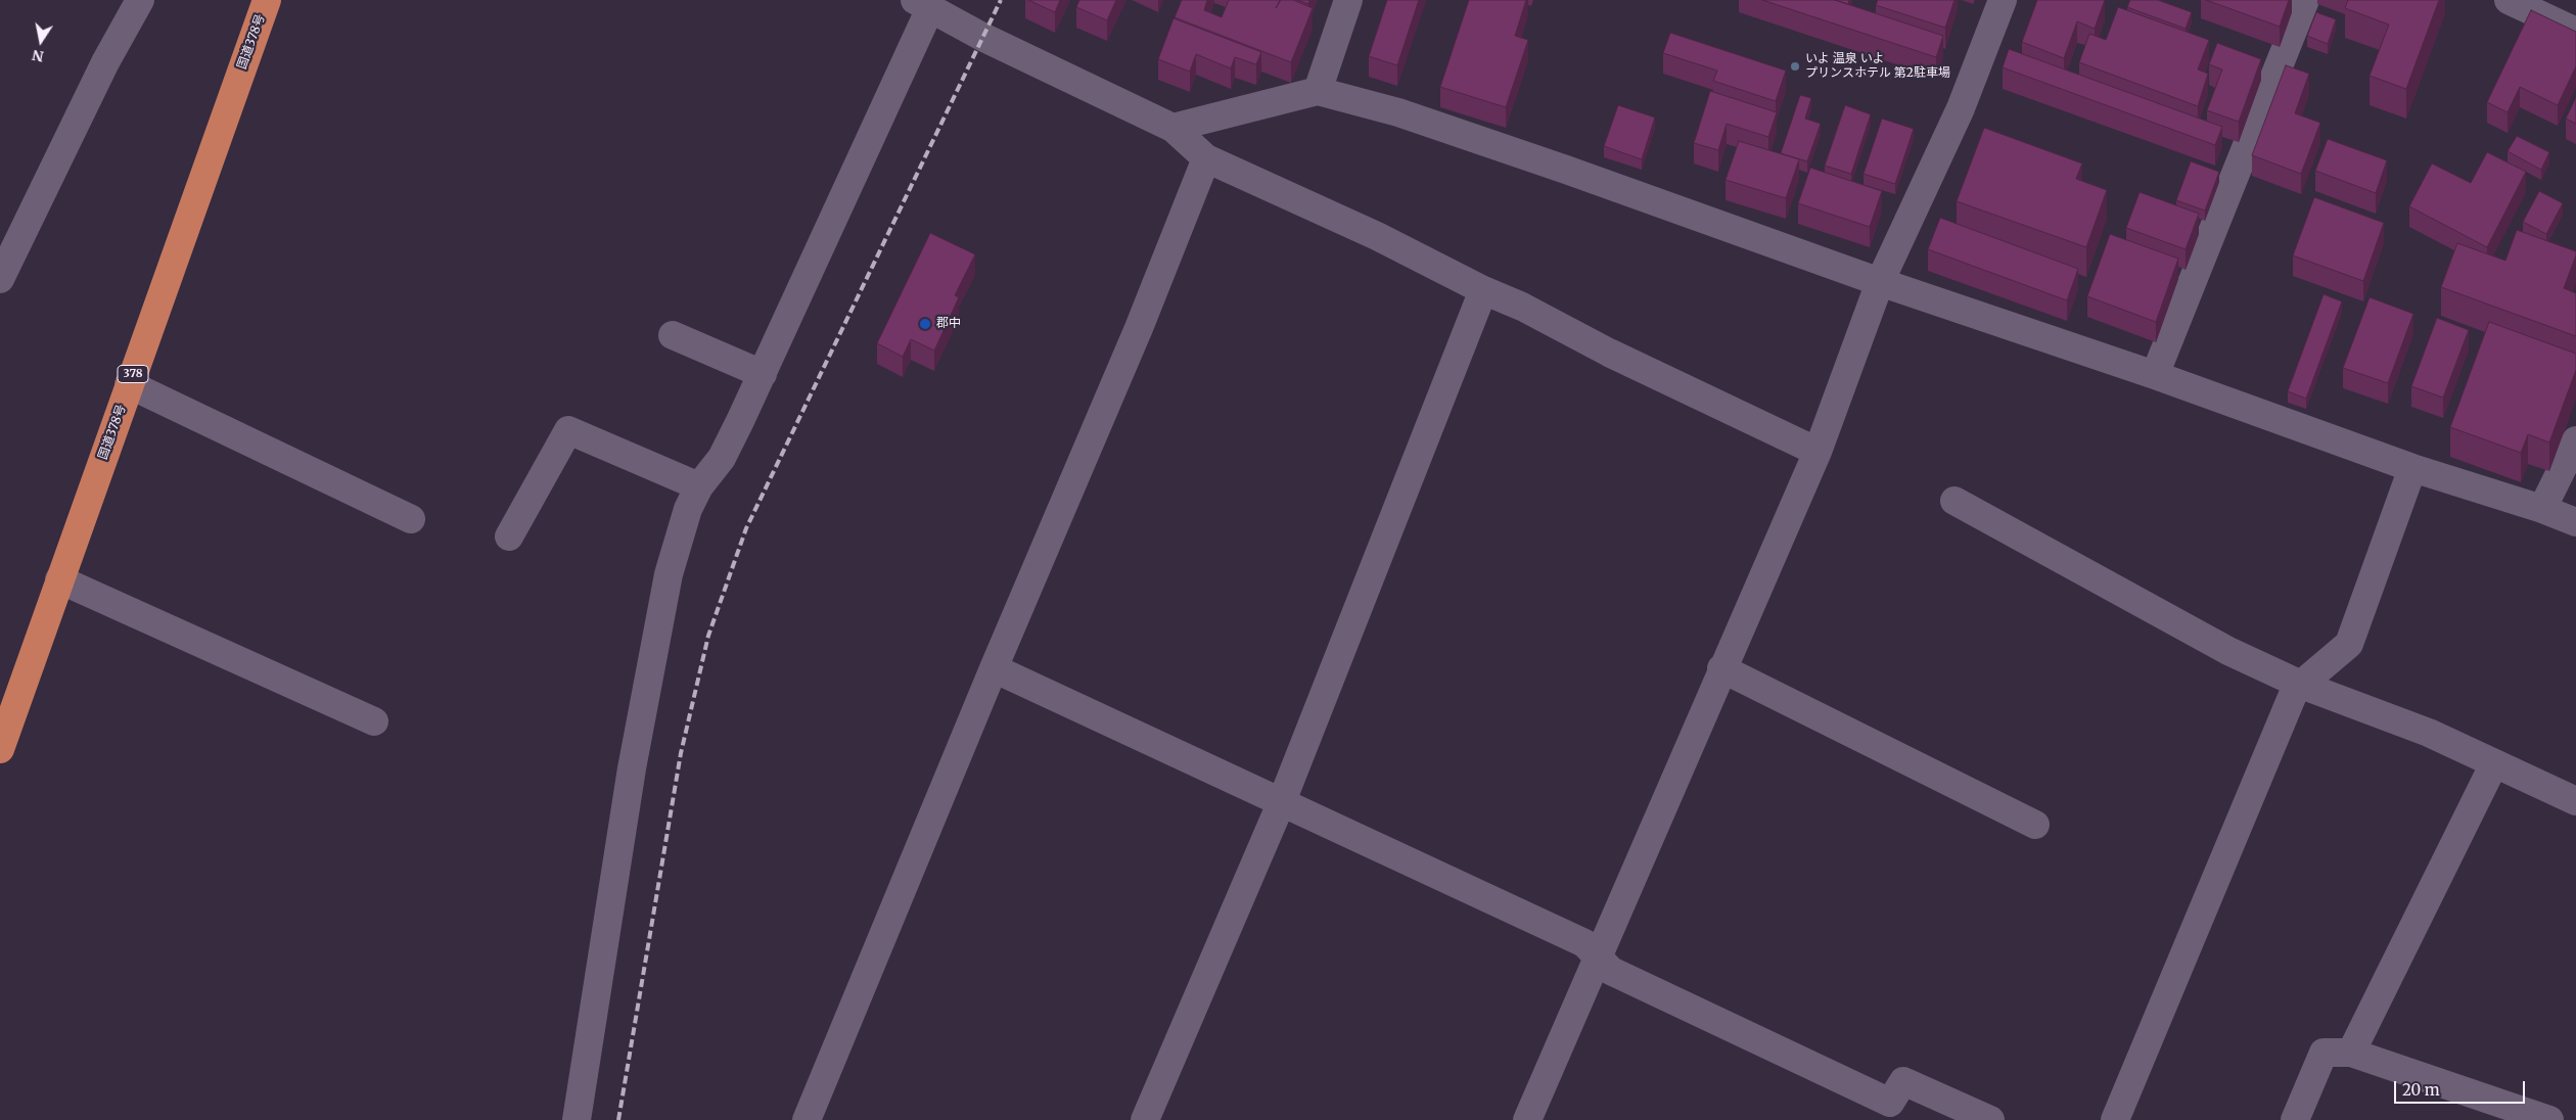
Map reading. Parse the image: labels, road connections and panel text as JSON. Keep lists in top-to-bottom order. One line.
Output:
{"streets":{"highway":["国道378号","378"]},"places":["いよ 温泉 いよ プリンスホテル 第2駐車場","郡中"],"scale_bar":"20 m","north":"bottom"}
